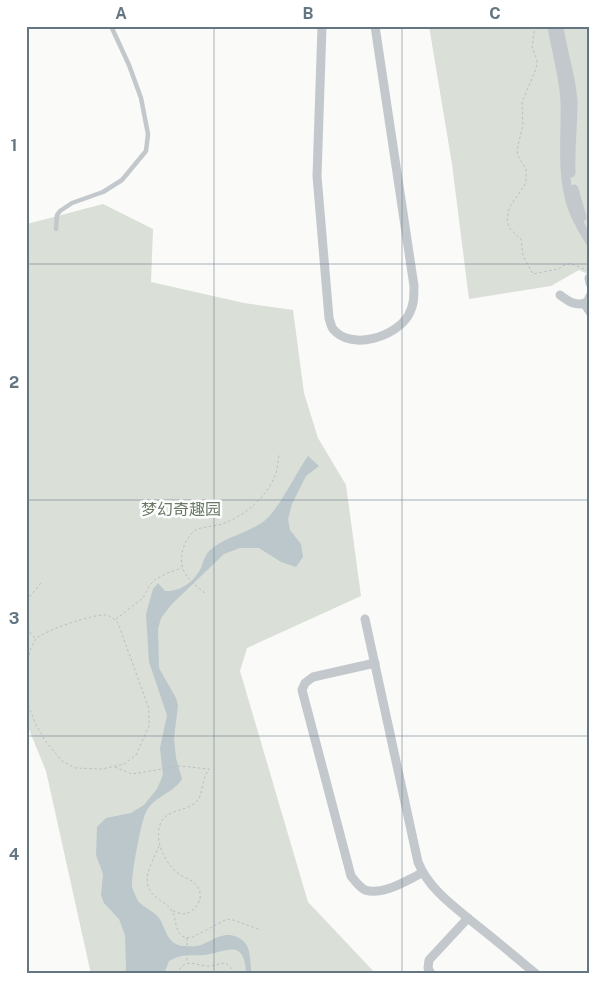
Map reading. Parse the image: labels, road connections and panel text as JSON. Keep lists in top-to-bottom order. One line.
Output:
{"parks":["梦幻奇趣园"],"grid":{"columns":["A","B","C"],"rows":["1","2","3","4"]}}
